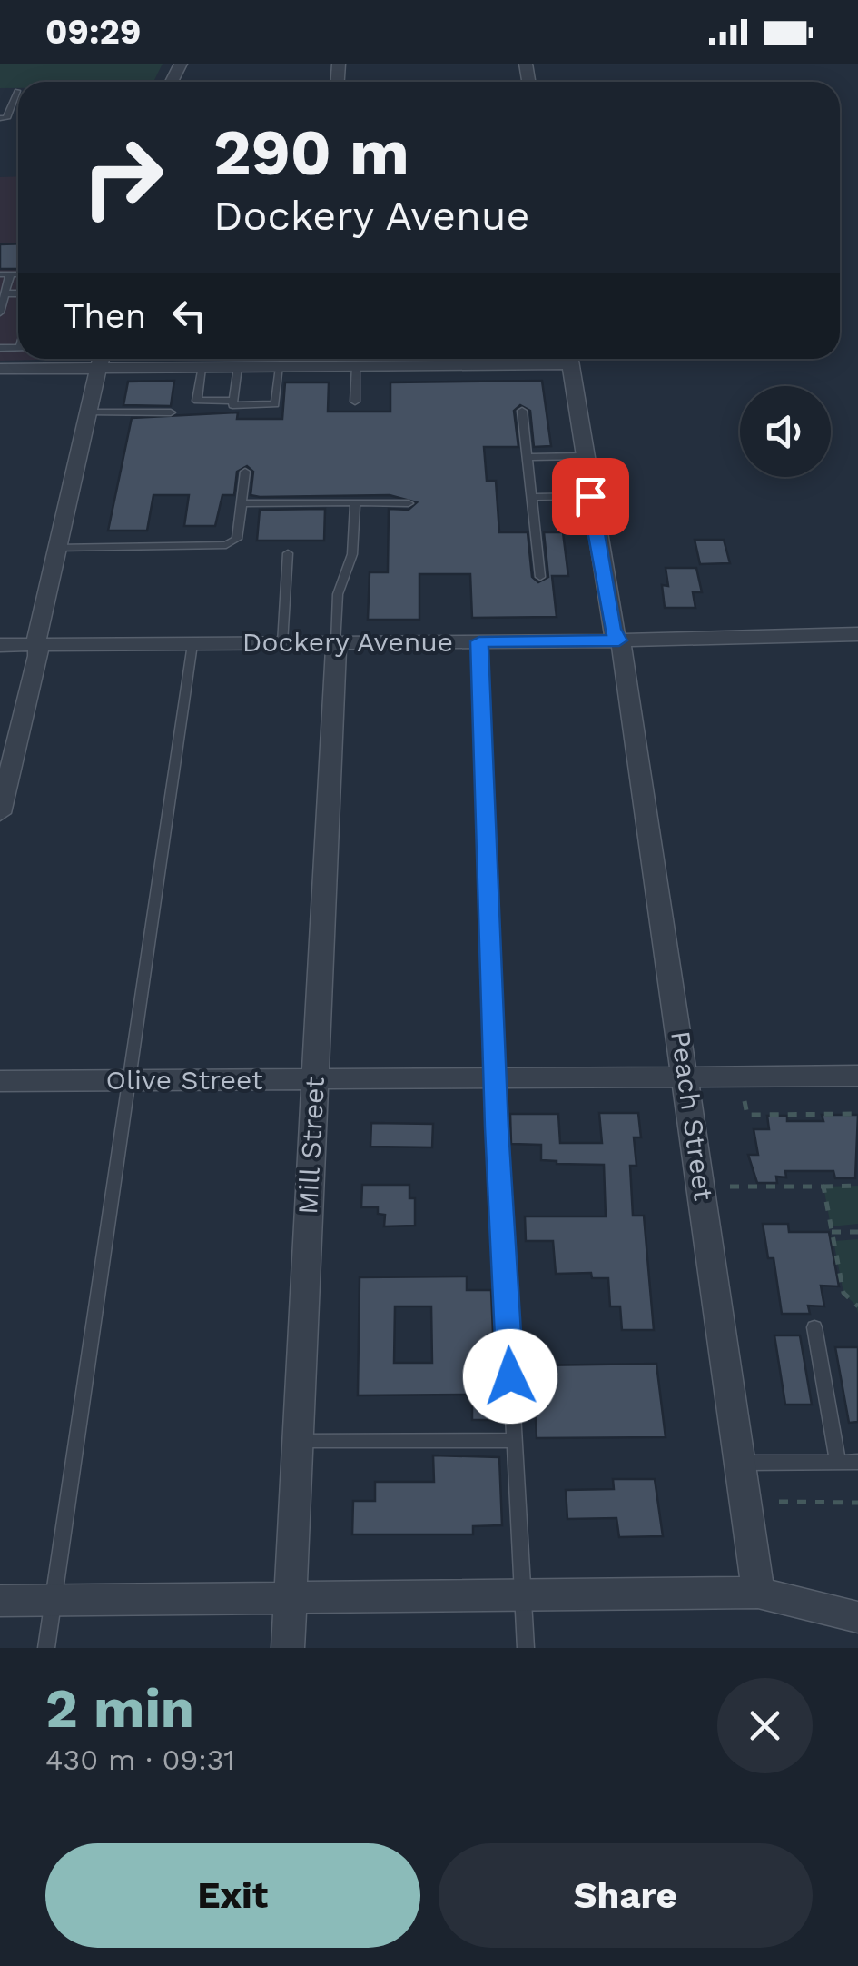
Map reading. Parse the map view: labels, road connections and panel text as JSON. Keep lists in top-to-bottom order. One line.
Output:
{"streets":{"street":["Dockery Avenue","Olive Street","Peach Street","Mill Street"]},"crossings":[["Dockery Avenue","Peach Street"],["Dockery Avenue","Mill Street"],["Olive Street","Peach Street"],["Olive Street","Mill Street"]],"page":{"status":"09:29","turn":["290 m","Dockery Avenue"],"then":"Then","heading":["2 min","430 m · 09:31"],"buttons":["Exit","Share"]}}
